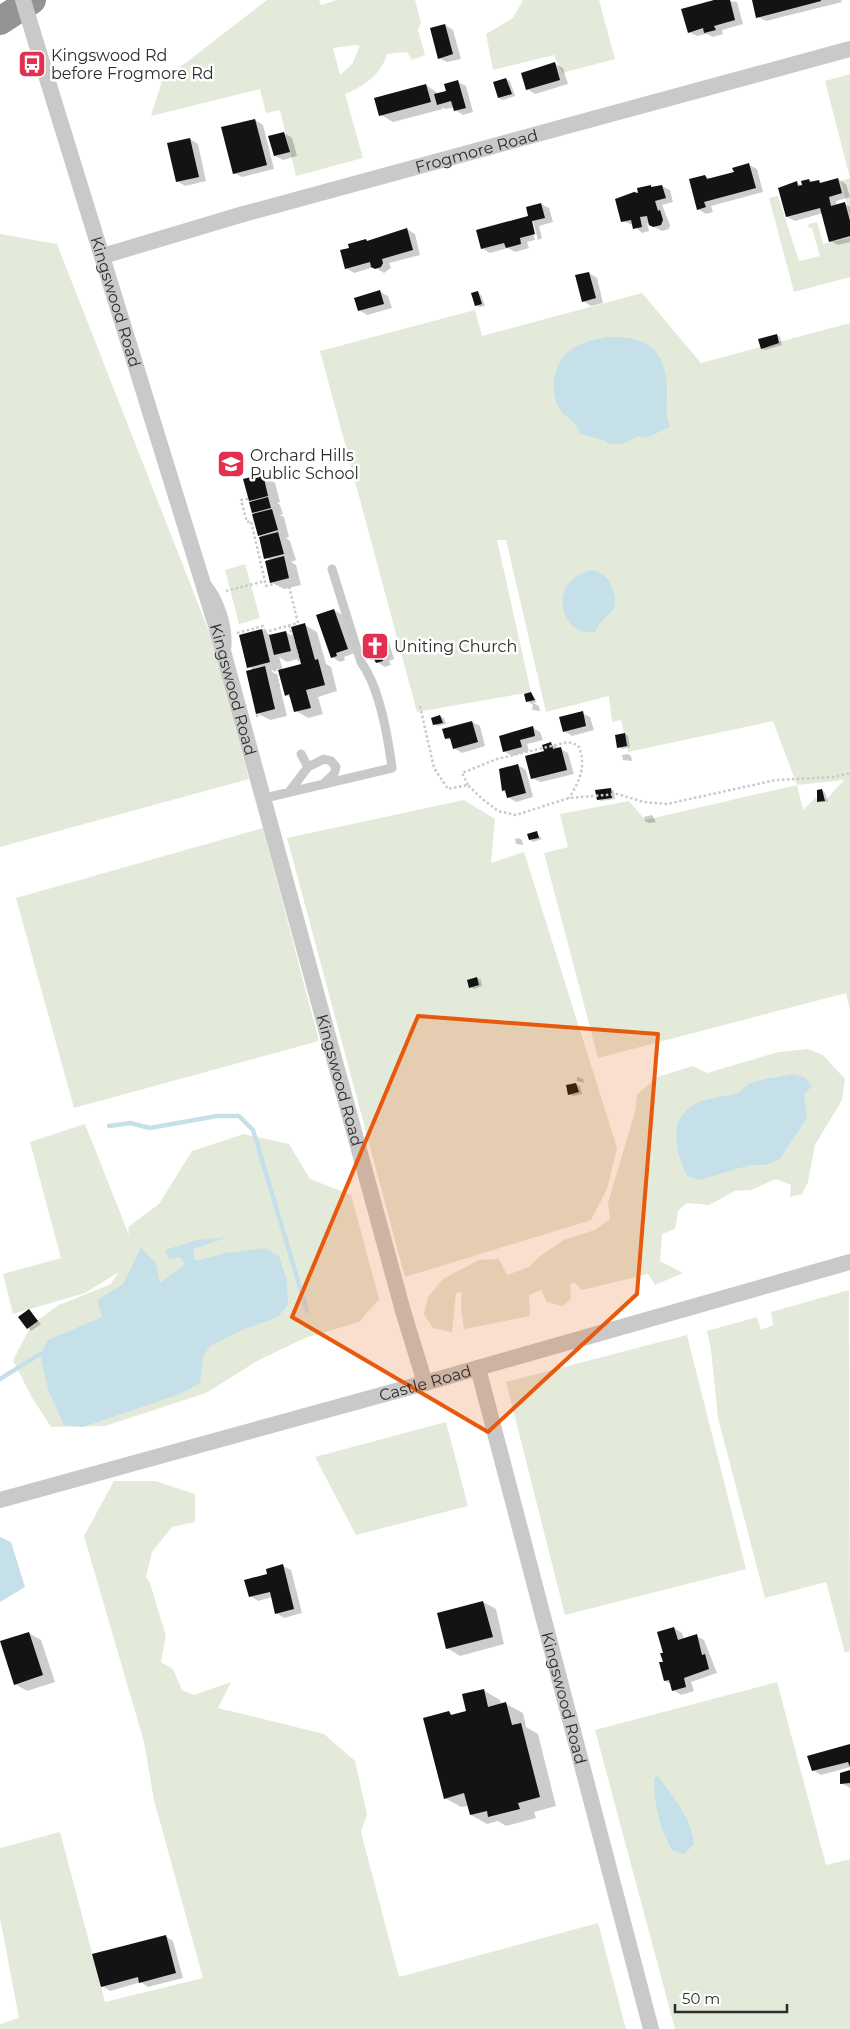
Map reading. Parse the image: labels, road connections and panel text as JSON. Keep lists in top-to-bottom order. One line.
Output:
{"streets":{"street":["Frogmore Road","Kingswood Road","Castle Road"]},"crossings":[["Frogmore Road","Kingswood Road"],["Kingswood Road","Castle Road"]],"places":{"bus stop":["Kingswood Rd before Frogmore Rd"],"school or university":["Orchard Hills Public School"],"church":["Uniting Church"]},"scale_bar":"50 m"}
